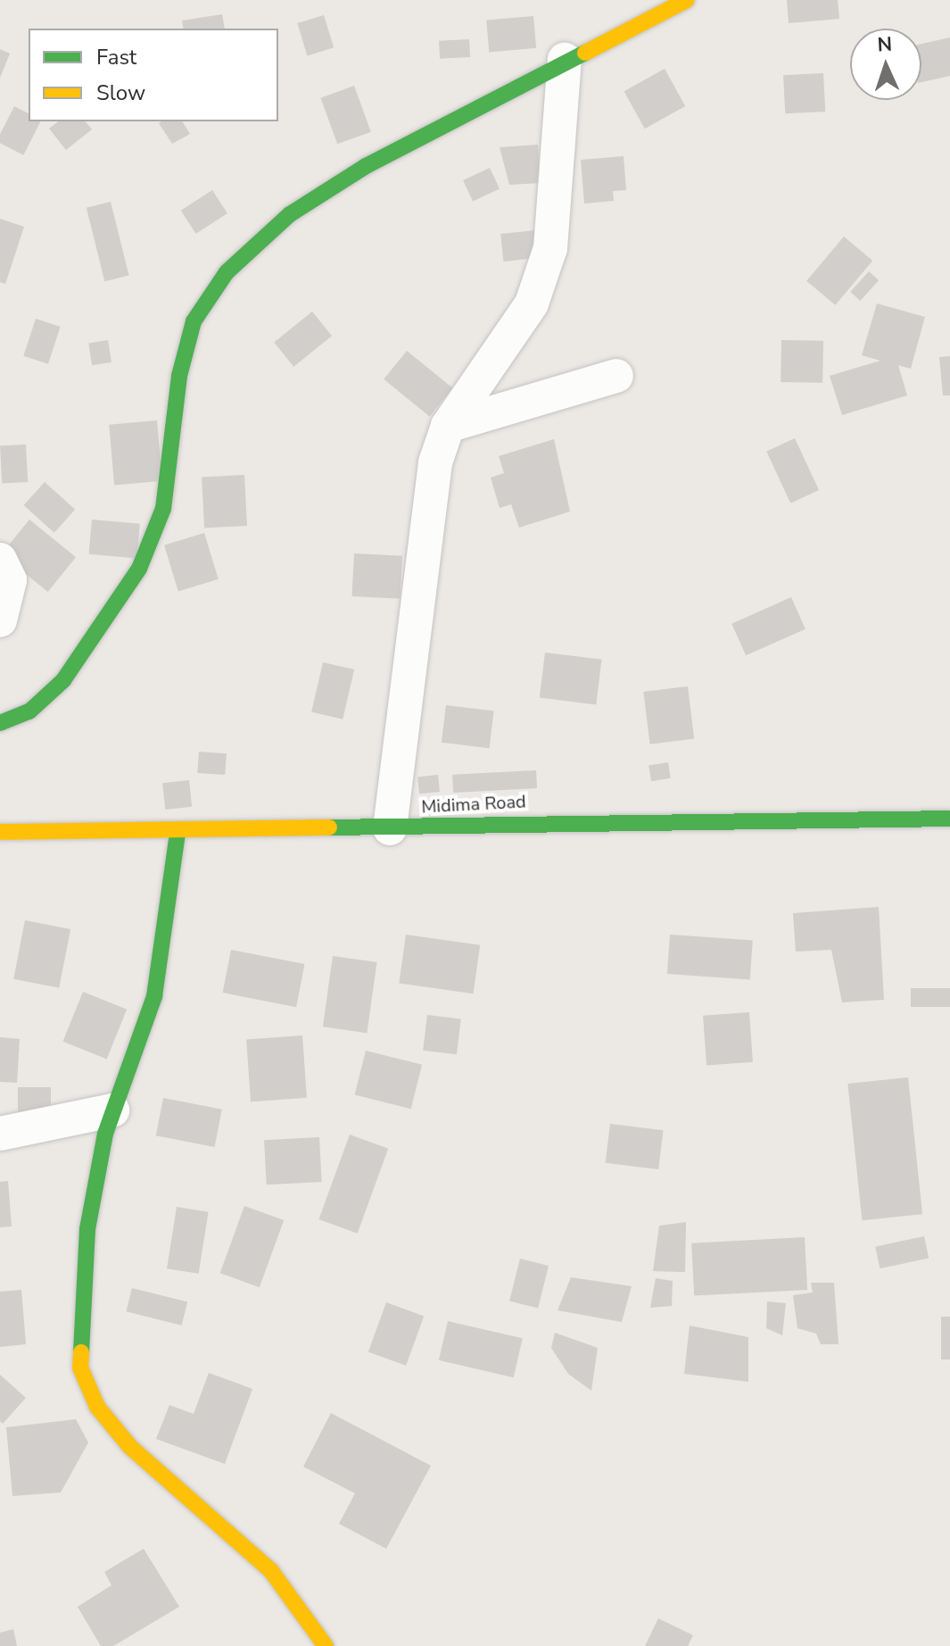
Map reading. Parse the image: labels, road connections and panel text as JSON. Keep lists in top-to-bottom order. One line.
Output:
{"streets":{"street":["Midima Road"]},"legend":["Fast","Slow"],"north":"top"}
